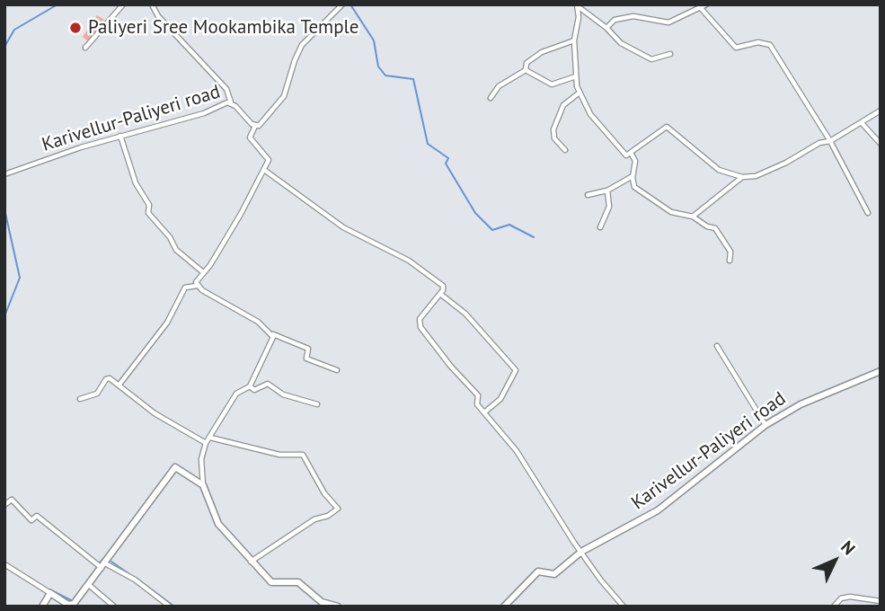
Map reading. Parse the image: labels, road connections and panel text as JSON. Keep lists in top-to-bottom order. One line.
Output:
{"streets":{"main road":["Karivellur-Paliyeri road"]},"places":["Paliyeri Sree Mookambika Temple"],"north":"top right"}
